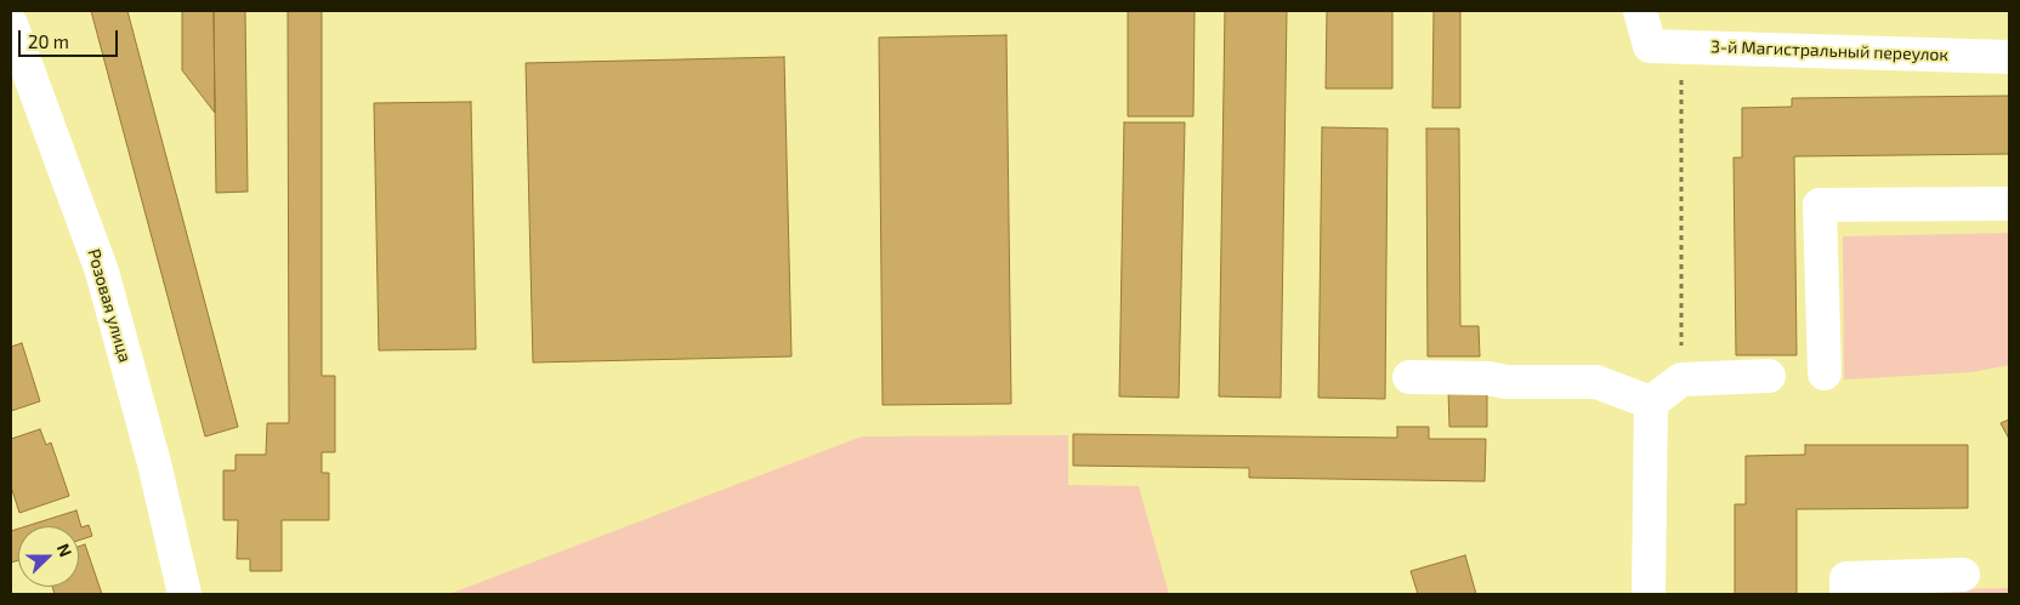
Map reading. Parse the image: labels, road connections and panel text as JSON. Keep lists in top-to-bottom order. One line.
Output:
{"streets":{"street":["3-й Магистральный переулок","Розовая улица"]},"scale_bar":"20 m","north":"right"}
